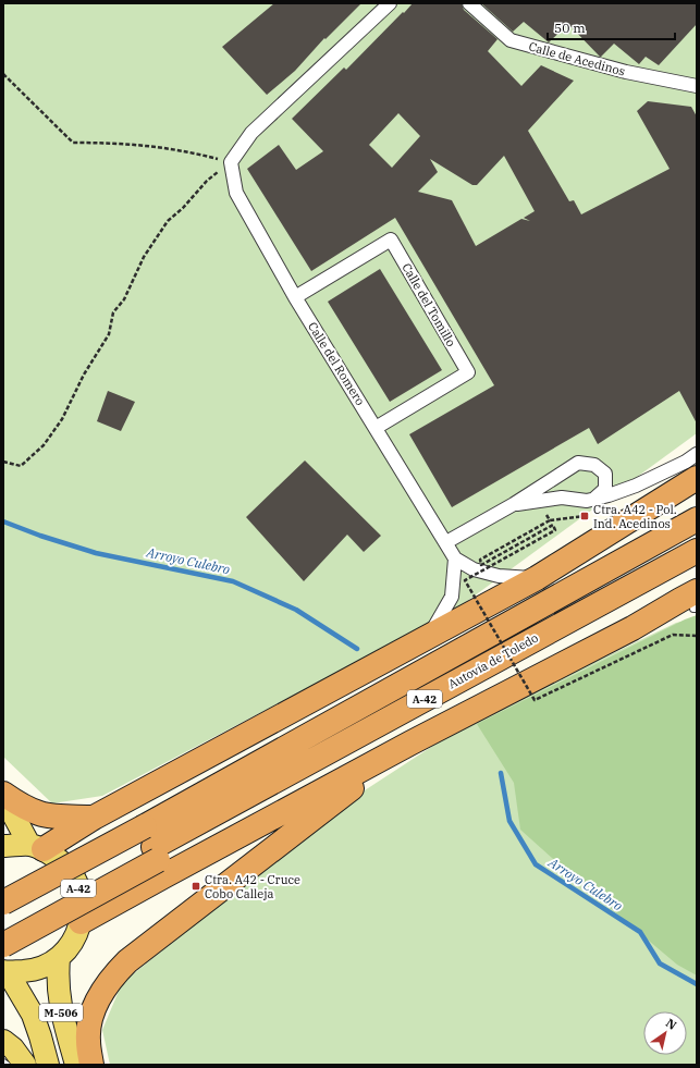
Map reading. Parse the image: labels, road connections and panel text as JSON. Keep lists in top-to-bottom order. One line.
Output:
{"streets":{"highway":["Autovía de Toledo","A-42"],"main road":["M-506"],"street":["Calle de Acedinos","Calle del Tomillo","Calle del Romero"]},"crossings":[["Calle del Tomillo","Calle del Romero"],["Autovía de Toledo","A-42"]],"water":["Arroyo Culebro"],"places":{"transit":["Ctra. A42 - Pol. Ind. Acedinos","Ctra. A42 - Cruce Cobo Calleja"]},"scale_bar":"50 m","north":"top right"}
